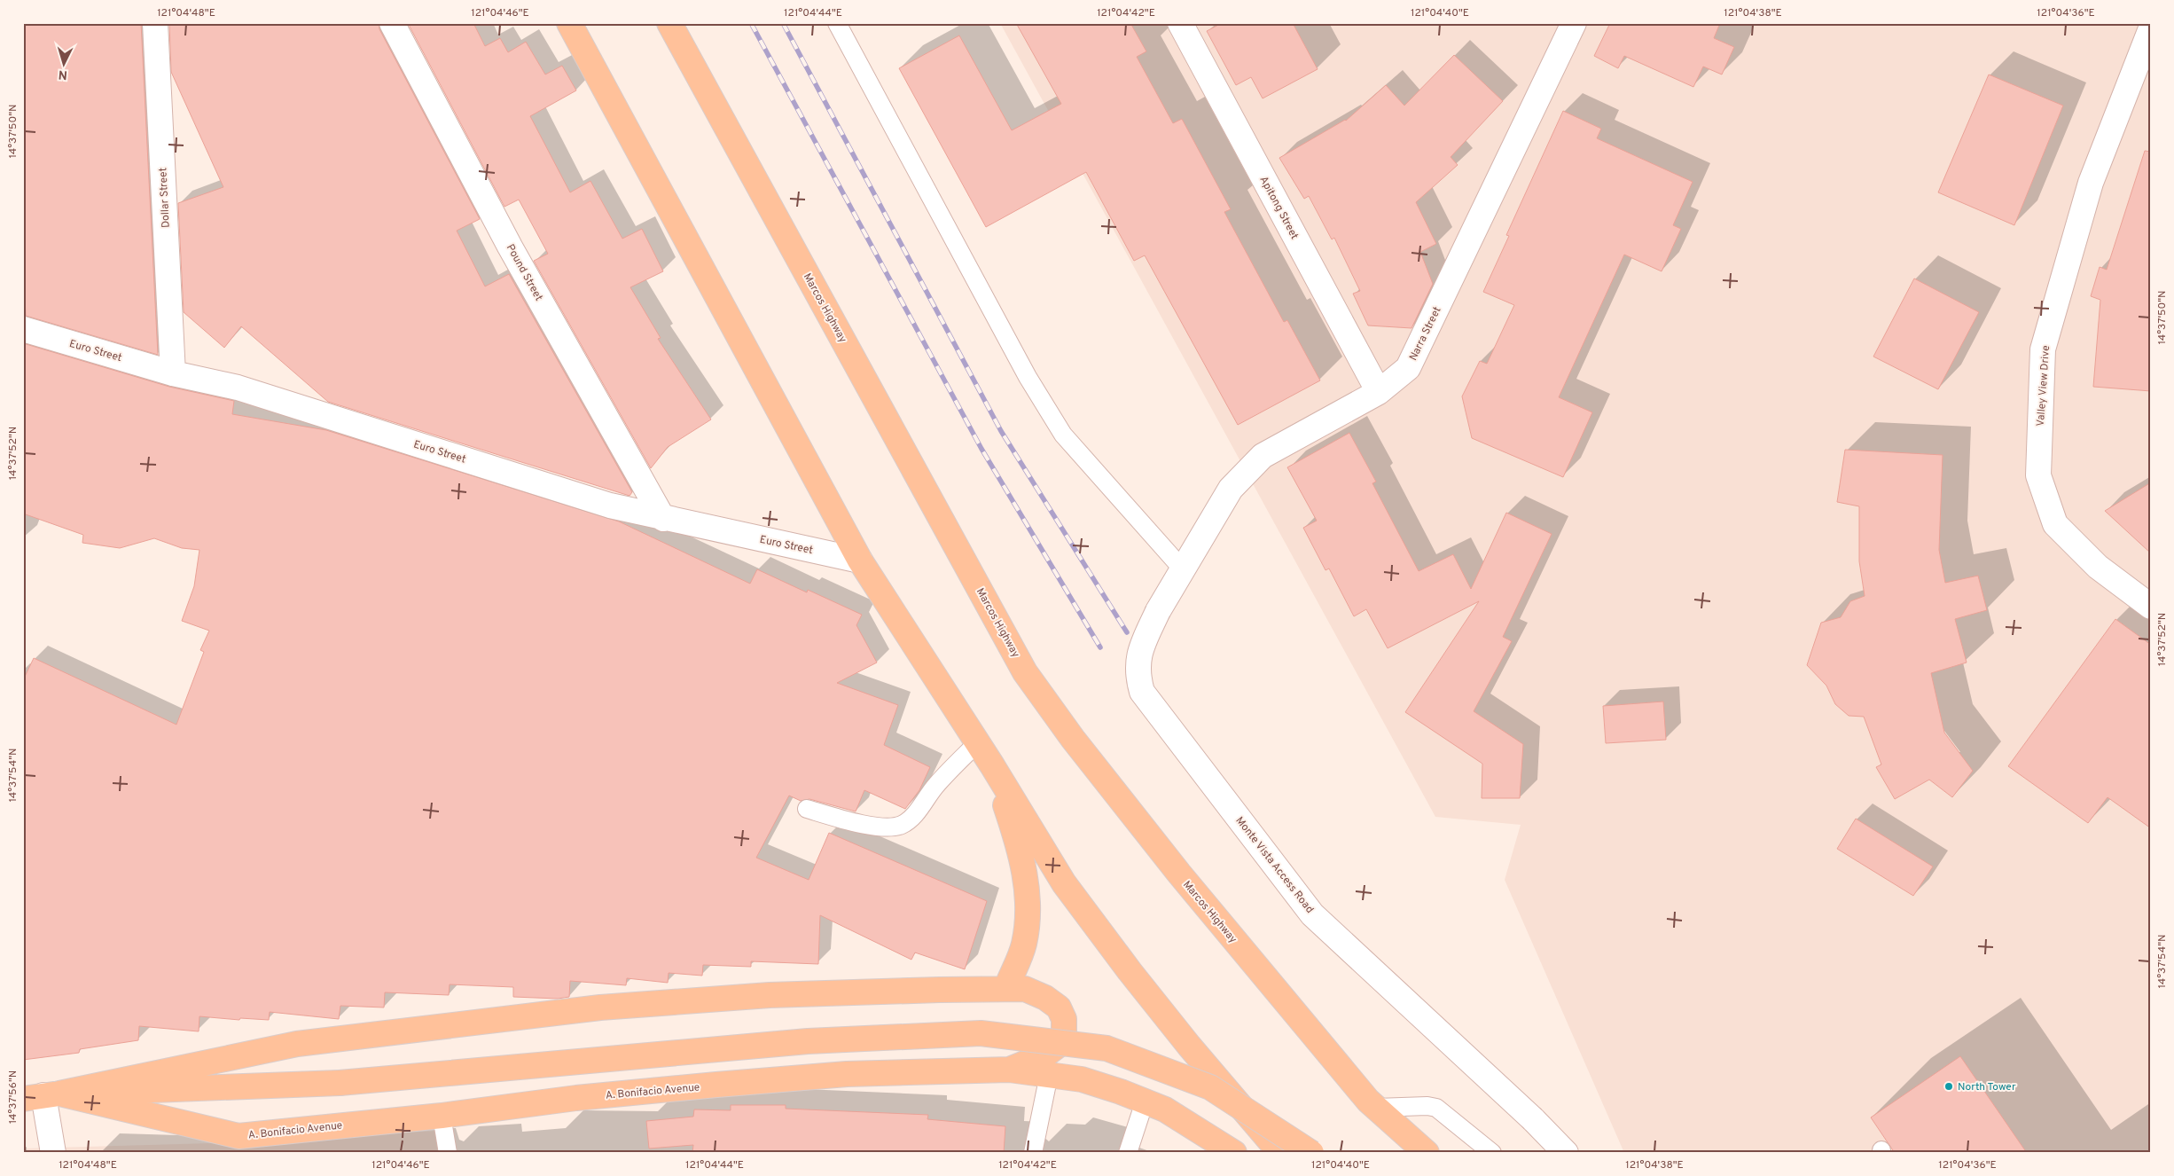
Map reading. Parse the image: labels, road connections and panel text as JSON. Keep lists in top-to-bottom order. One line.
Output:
{"streets":{"main road":["Marcos Highway","A. Bonifacio Avenue"],"street":["Dollar Street","Apitong Street","Pound Street","Narra Street","Euro Street","Valley View Drive","Monte Vista Access Road"]},"crossings":[["Dollar Street","Euro Street"],["Apitong Street","Narra Street"],["Pound Street","Euro Street"],["Narra Street","Monte Vista Access Road"]],"places":["North Tower"],"north":"bottom","coordinates":["121°04'48\"E","121°04'46\"E","121°04'44\"E","121°04'42\"E","121°04'40\"E","121°04'38\"E","121°04'36\"E","14°37'50\"N","14°37'52\"N","14°37'54\"N","14°37'56\"N"]}
